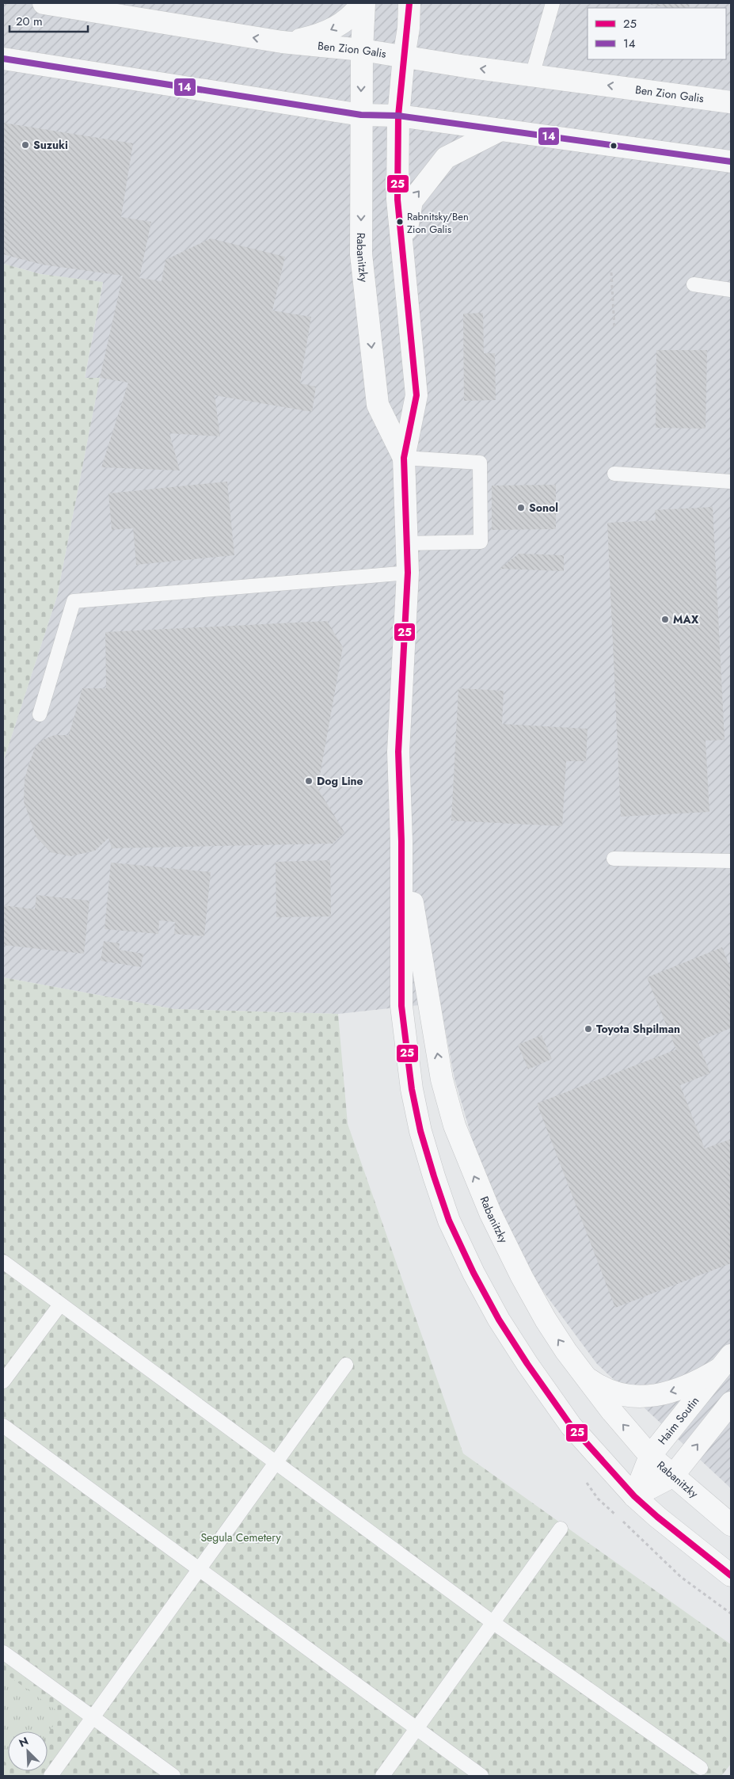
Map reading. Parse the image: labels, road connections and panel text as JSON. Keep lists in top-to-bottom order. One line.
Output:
{"streets":{"street":["Ben Zion Galis","Rabanitzky","Haim Soutin"]},"crossings":[["Ben Zion Galis","Rabanitzky"],["Rabanitzky","Haim Soutin"]],"parks":["Segula Cemetery"],"places":["Suzuki","Rabnitsky/Ben Zion Galis","Sonol","MAX","Dog Line","Toyota Shpilman"],"lines":["transit line 25","transit line 14"],"legend":["25","14"],"scale_bar":"20 m","north":"top left"}
